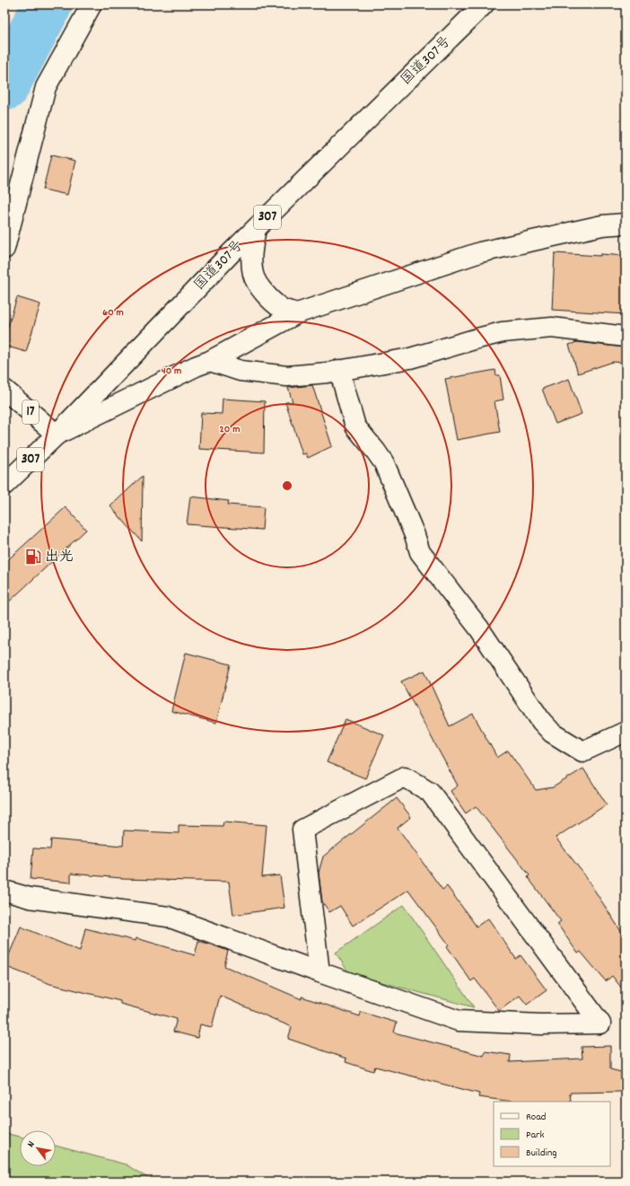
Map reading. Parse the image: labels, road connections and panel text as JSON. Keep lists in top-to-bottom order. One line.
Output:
{"streets":{"main road":["国道307号","307","17"]},"crossings":[["国道307号","17"]],"places":{"fuel station":["出光"]},"legend":["Road","Park","Building"],"north":"top left","rings":["60 m","40 m","20 m"]}
